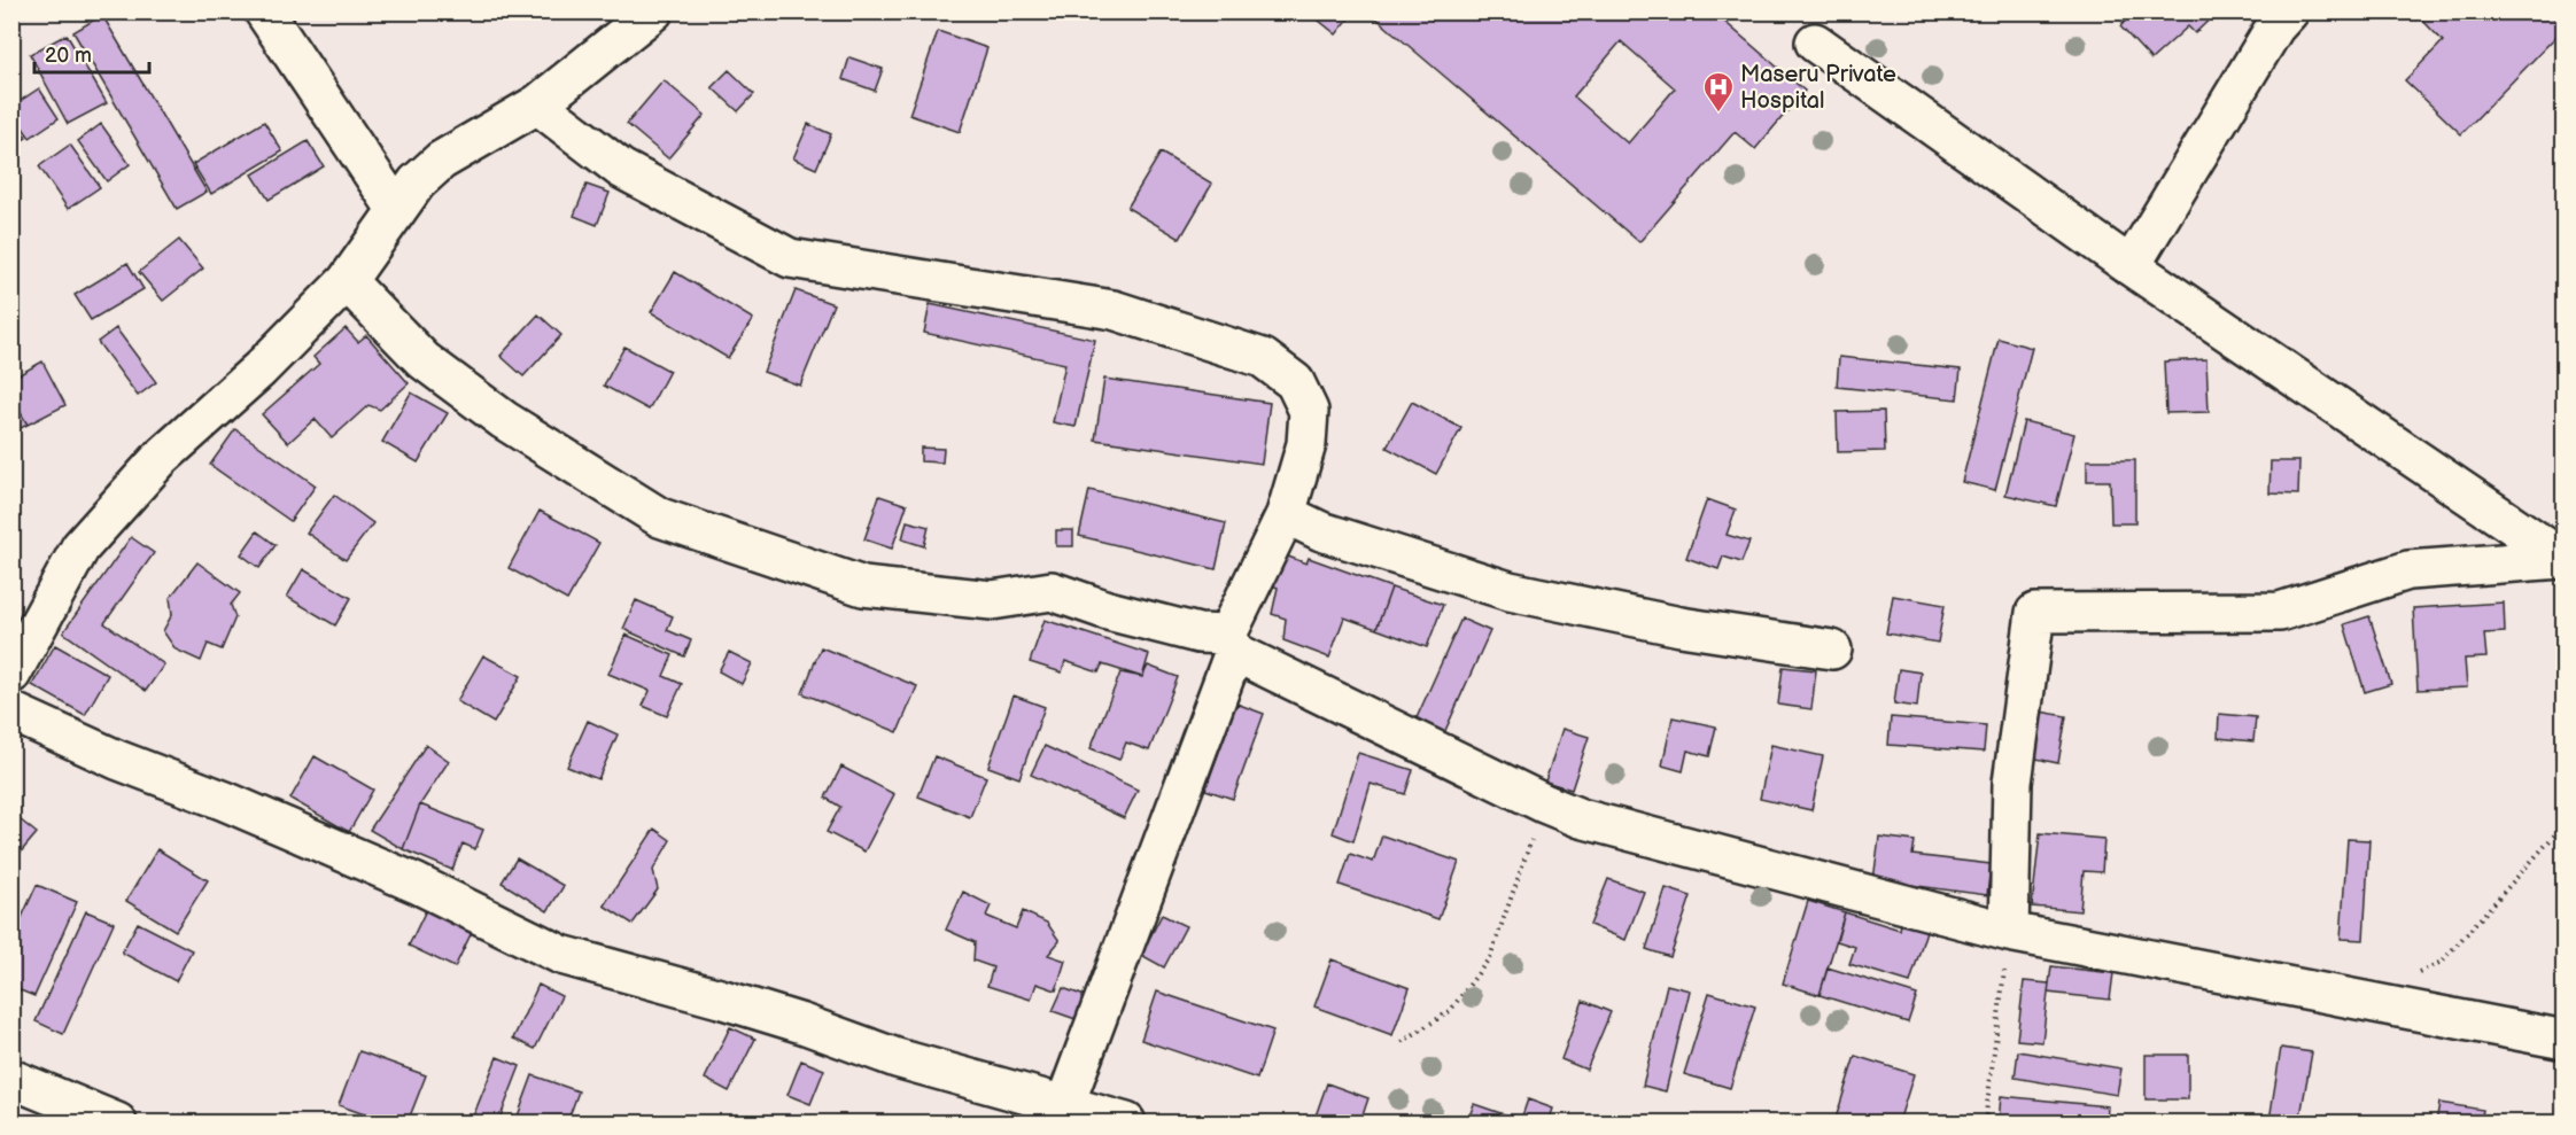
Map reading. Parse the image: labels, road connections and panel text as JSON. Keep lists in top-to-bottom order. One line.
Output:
{"places":{"hospital":["Maseru Private Hospital"]},"scale_bar":"20 m"}
